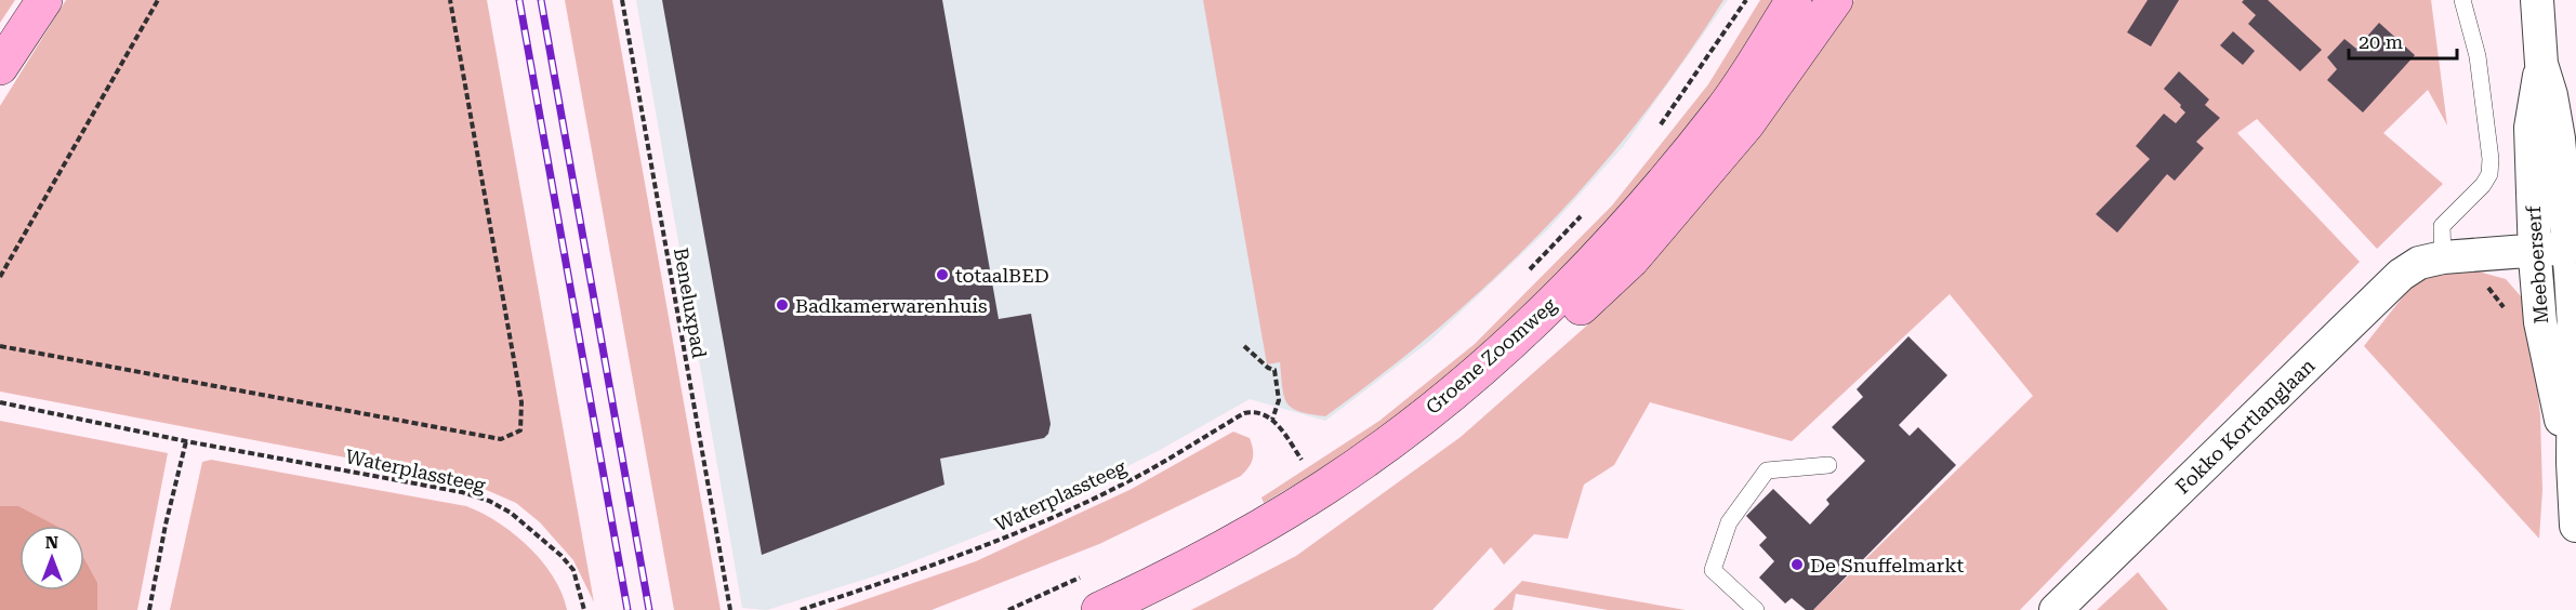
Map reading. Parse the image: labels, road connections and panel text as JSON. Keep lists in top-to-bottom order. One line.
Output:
{"streets":{"main road":["Groene Zoomweg"],"street":["Meeboerserf","Fokko Kortlanglaan"],"path":["Beneluxpad","Waterplassteeg"]},"crossings":[["Meeboerserf","Fokko Kortlanglaan"]],"places":["totaalBED","Badkamerwarenhuis","De Snuffelmarkt"],"scale_bar":"20 m","north":"top"}
